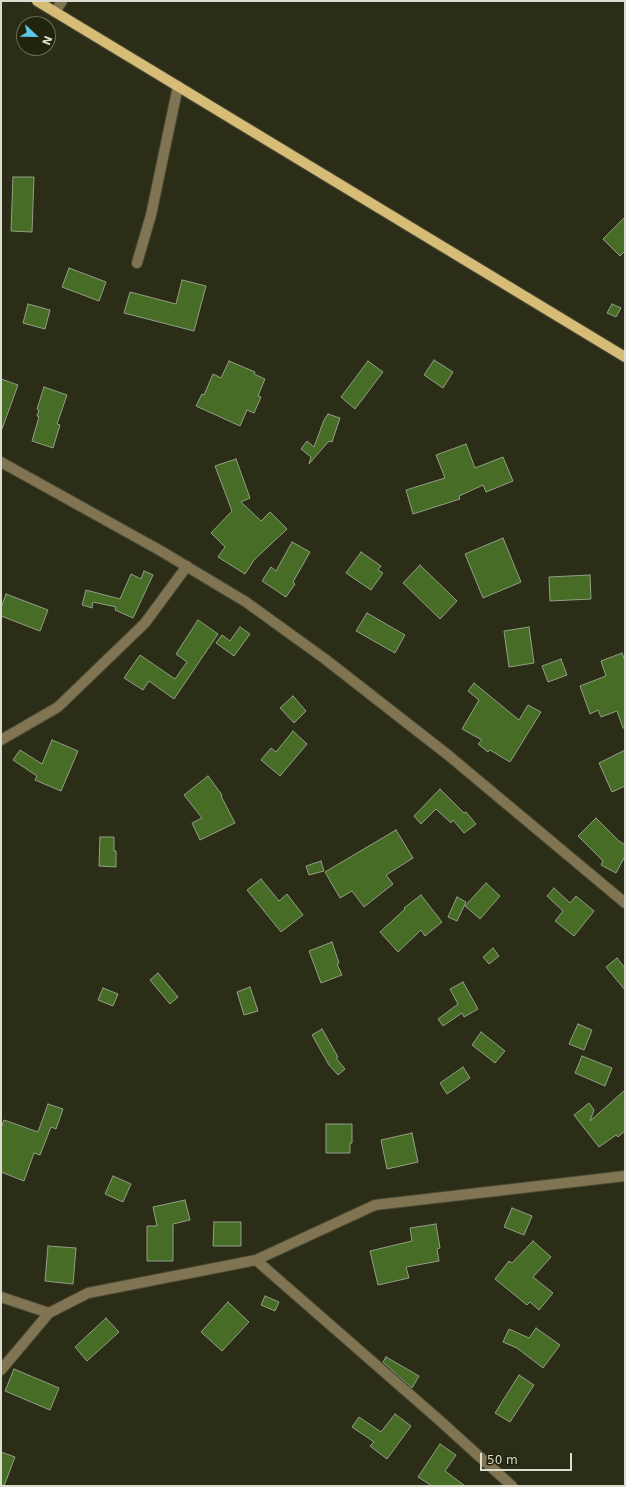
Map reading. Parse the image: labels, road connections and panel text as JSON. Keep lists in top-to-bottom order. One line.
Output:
{"scale_bar":"50 m","north":"right"}
